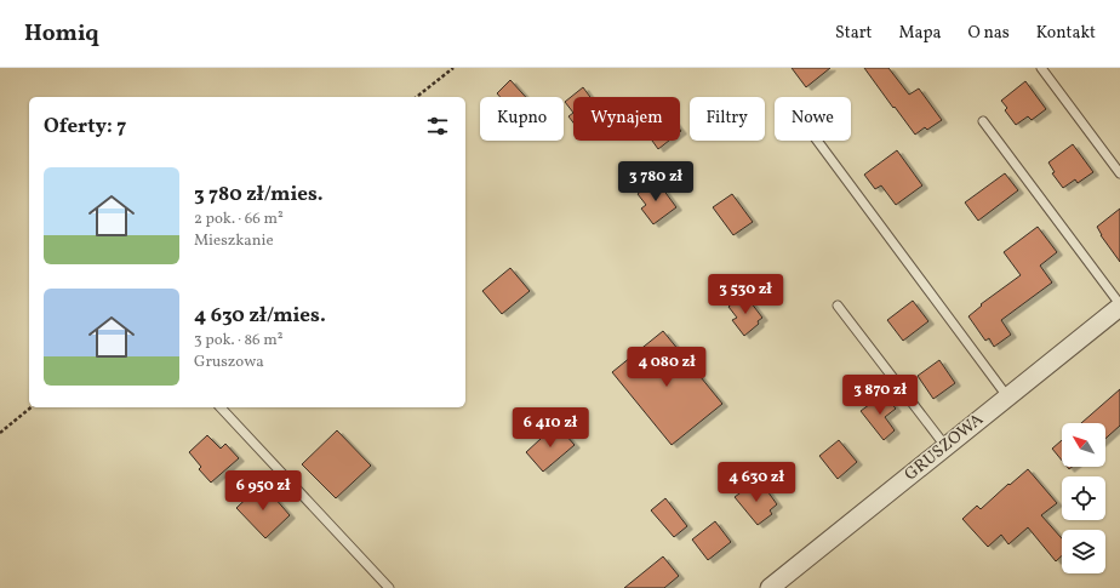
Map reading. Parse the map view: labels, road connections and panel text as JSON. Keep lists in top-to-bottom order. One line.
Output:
{"streets":{"street":["GRUSZOWA"]},"north":"top left","page":{"header":"Homiq","nav":["Start","Mapa","O nas","Kontakt"],"chip":["Kupno","Wynajem","Filtry","Nowe"],"heading":"Oferty: 7","list":[{"name":"3 780 zł/mies.","note":"2 pok. · 66 m² · Mieszkanie"},{"name":"4 630 zł/mies.","note":"3 pok. · 86 m² · Gruszowa"}],"price":["3 780 zł","3 530 zł","4 080 zł","3 870 zł","6 410 zł","4 630 zł","6 950 zł"]}}
